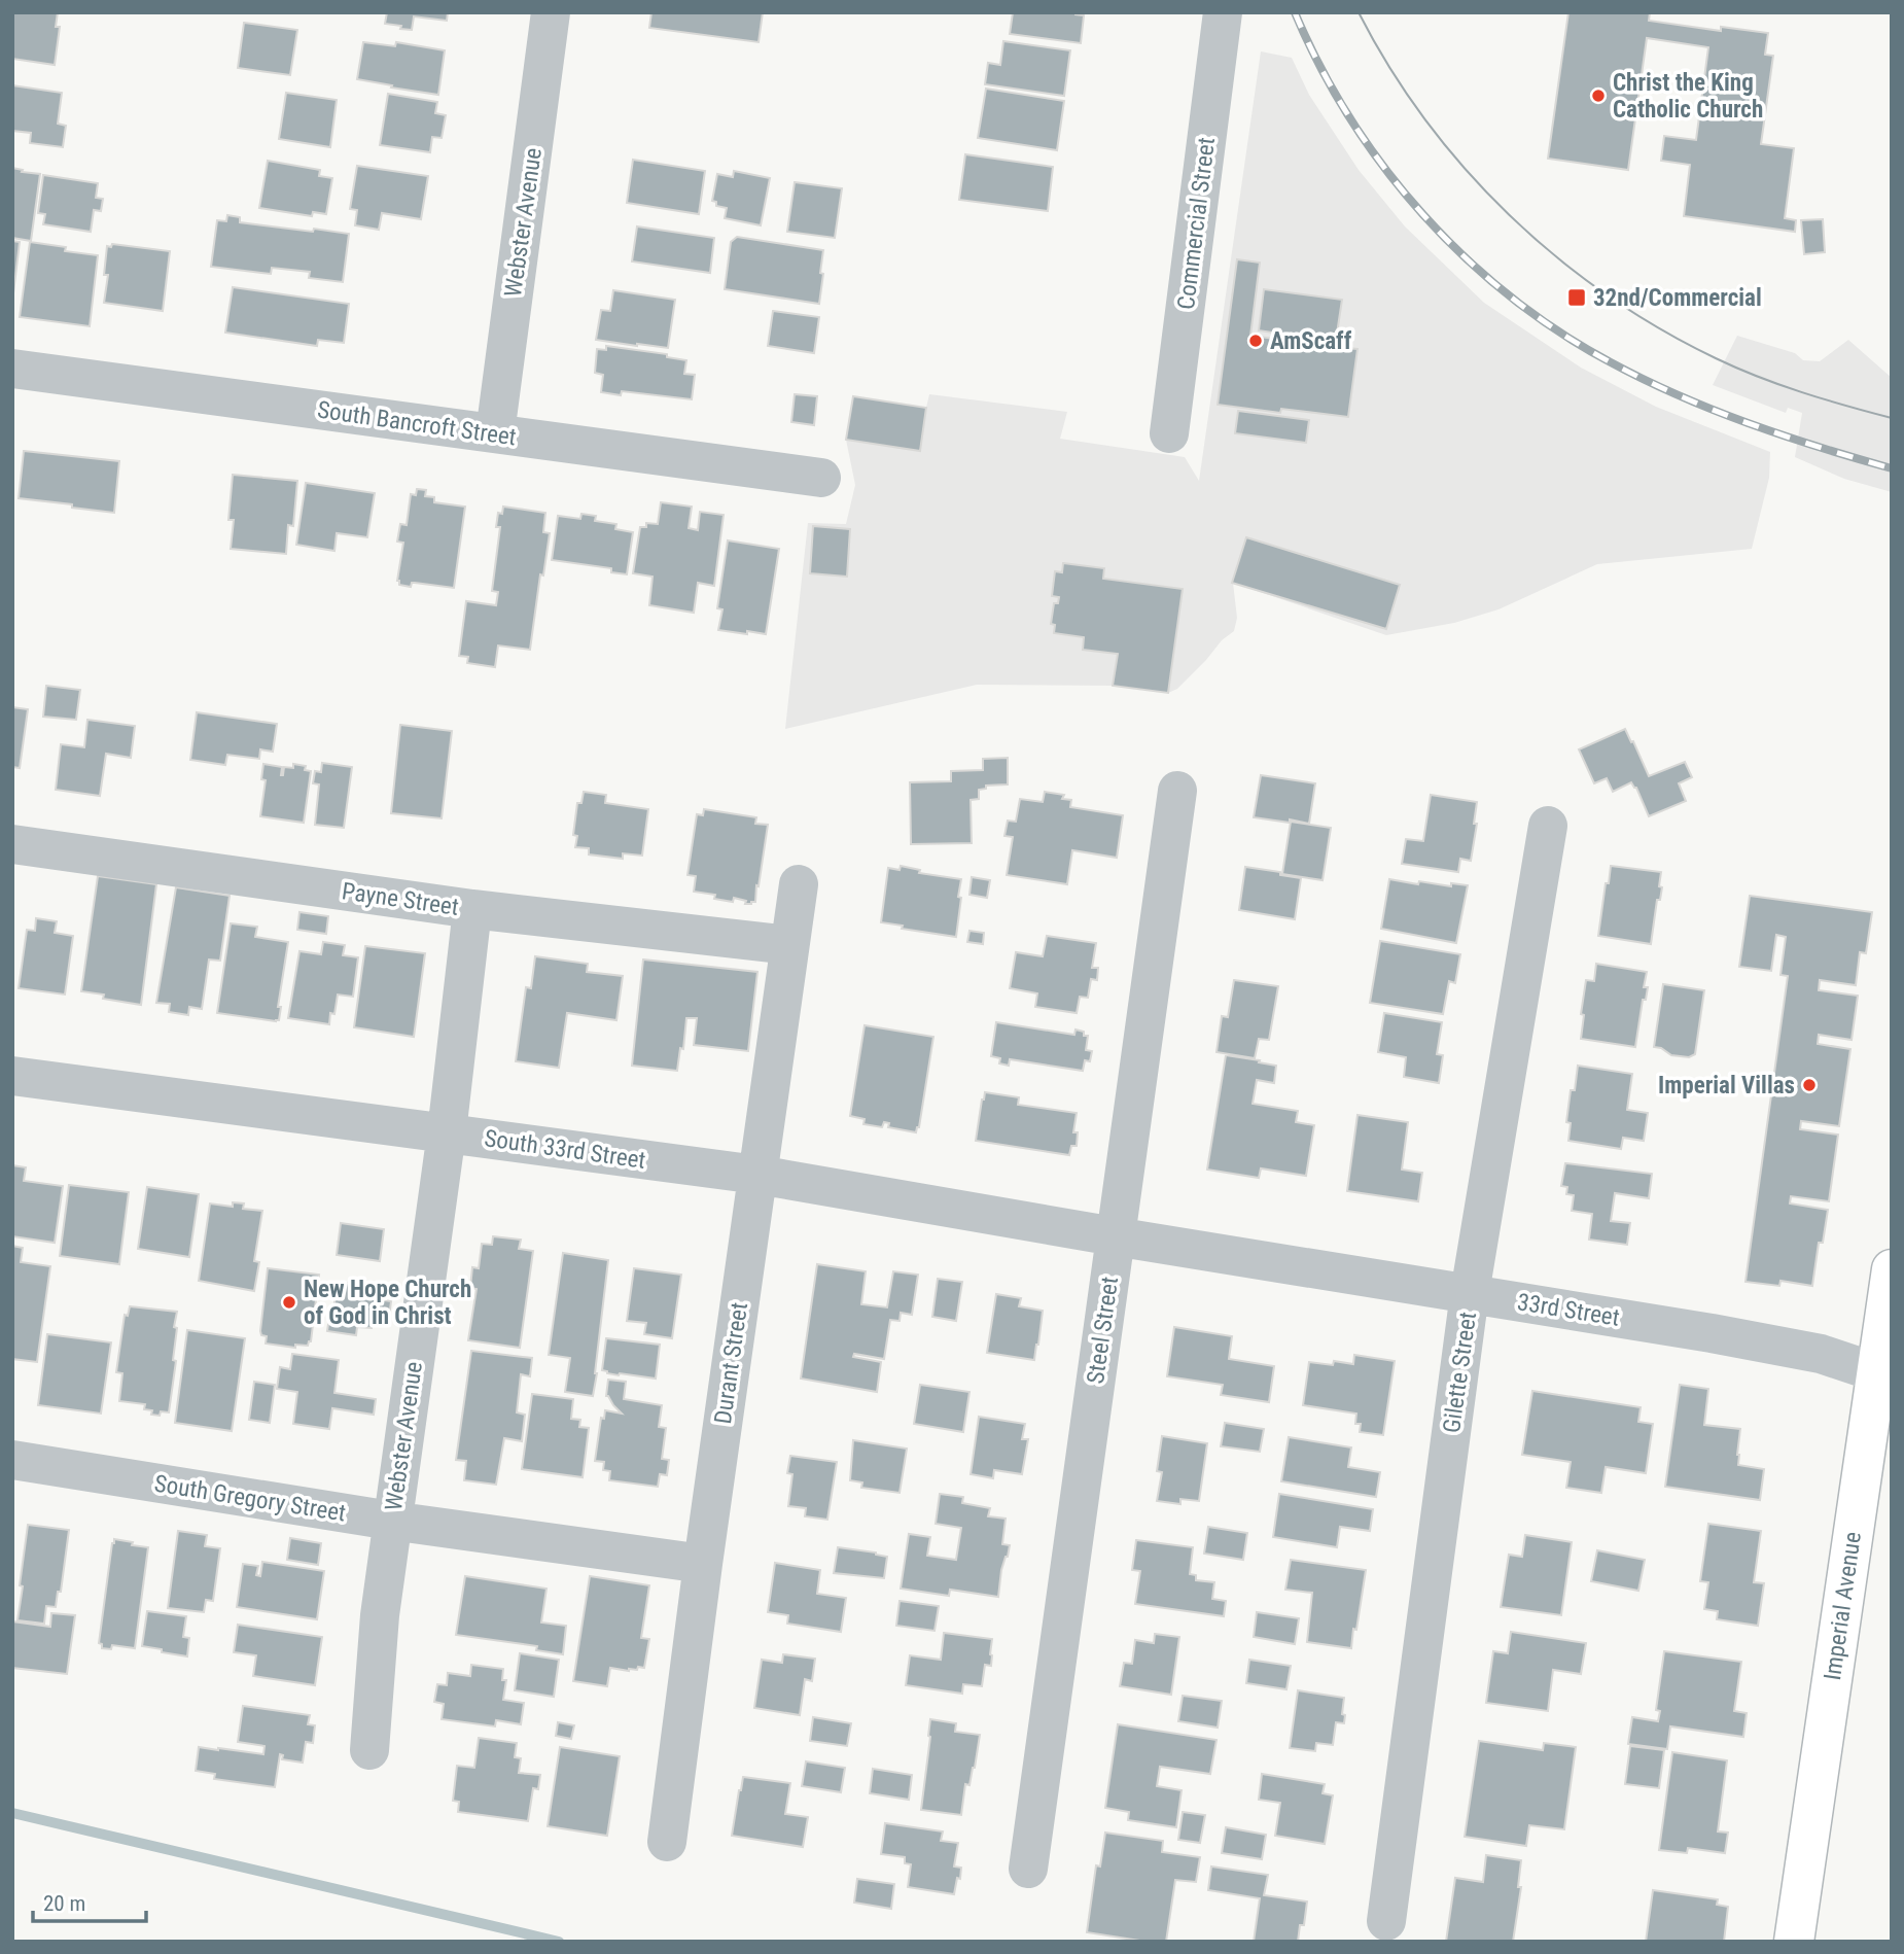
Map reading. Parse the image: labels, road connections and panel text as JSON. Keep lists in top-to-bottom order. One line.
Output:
{"streets":{"main road":["Imperial Avenue"],"street":["Webster Avenue","Commercial Street","South Bancroft Street","Payne Street","South 33rd Street","33rd Street","Steel Street","Durant Street","Gilette Street","South Gregory Street"]},"crossings":[["Webster Avenue","South Bancroft Street"],["Webster Avenue","Payne Street"],["Webster Avenue","South 33rd Street"],["Webster Avenue","South Gregory Street"],["Payne Street","Durant Street"],["South 33rd Street","33rd Street"],["South 33rd Street","Steel Street"],["South 33rd Street","Durant Street"],["33rd Street","Steel Street"],["33rd Street","Gilette Street"],["33rd Street","Imperial Avenue"],["Durant Street","South Gregory Street"]],"places":{"other":["Christ the King Catholic Church","AmScaff","Imperial Villas","New Hope Church of God in Christ"],"transit":["32nd/Commercial"]},"scale_bar":"20 m"}
